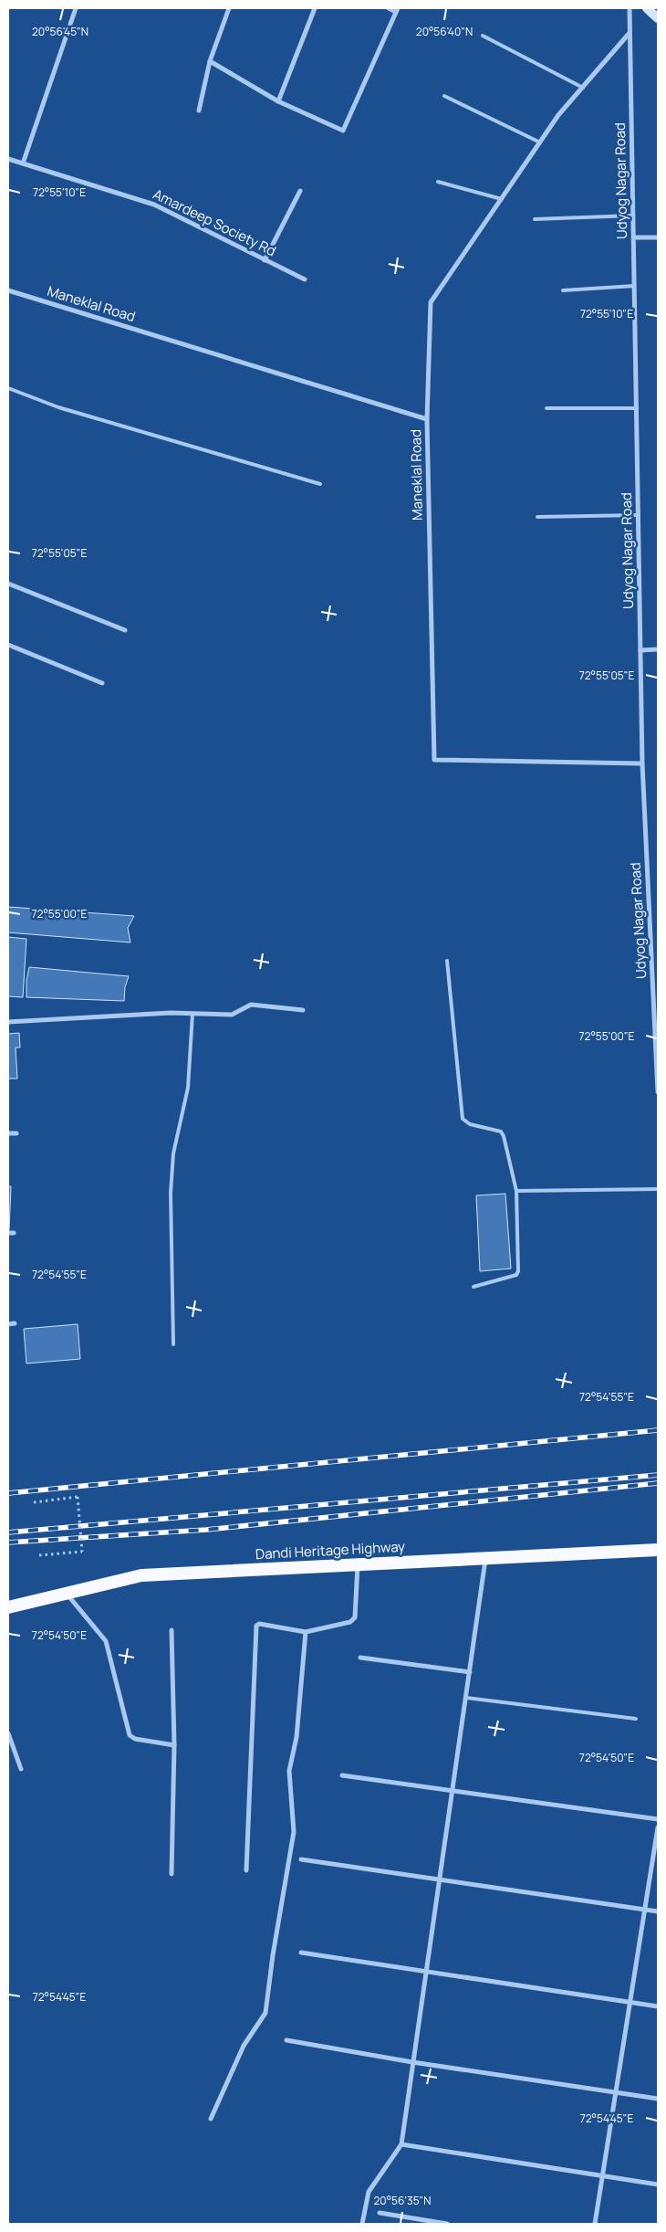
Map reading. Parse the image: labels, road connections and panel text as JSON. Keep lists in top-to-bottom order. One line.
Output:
{"streets":{"highway":["Dandi Heritage Highway"],"street":["Udyog Nagar Road","Amardeep Society Rd","Maneklal Road"]},"crossings":[["Udyog Nagar Road","Maneklal Road"]],"coordinates":["20°56'45\"N","20°56'40\"N","72°55'10\"E","72°55'05\"E","72°55'00\"E","72°54'55\"E","72°54'50\"E","72°54'45\"E","20°56'35\"N"]}
